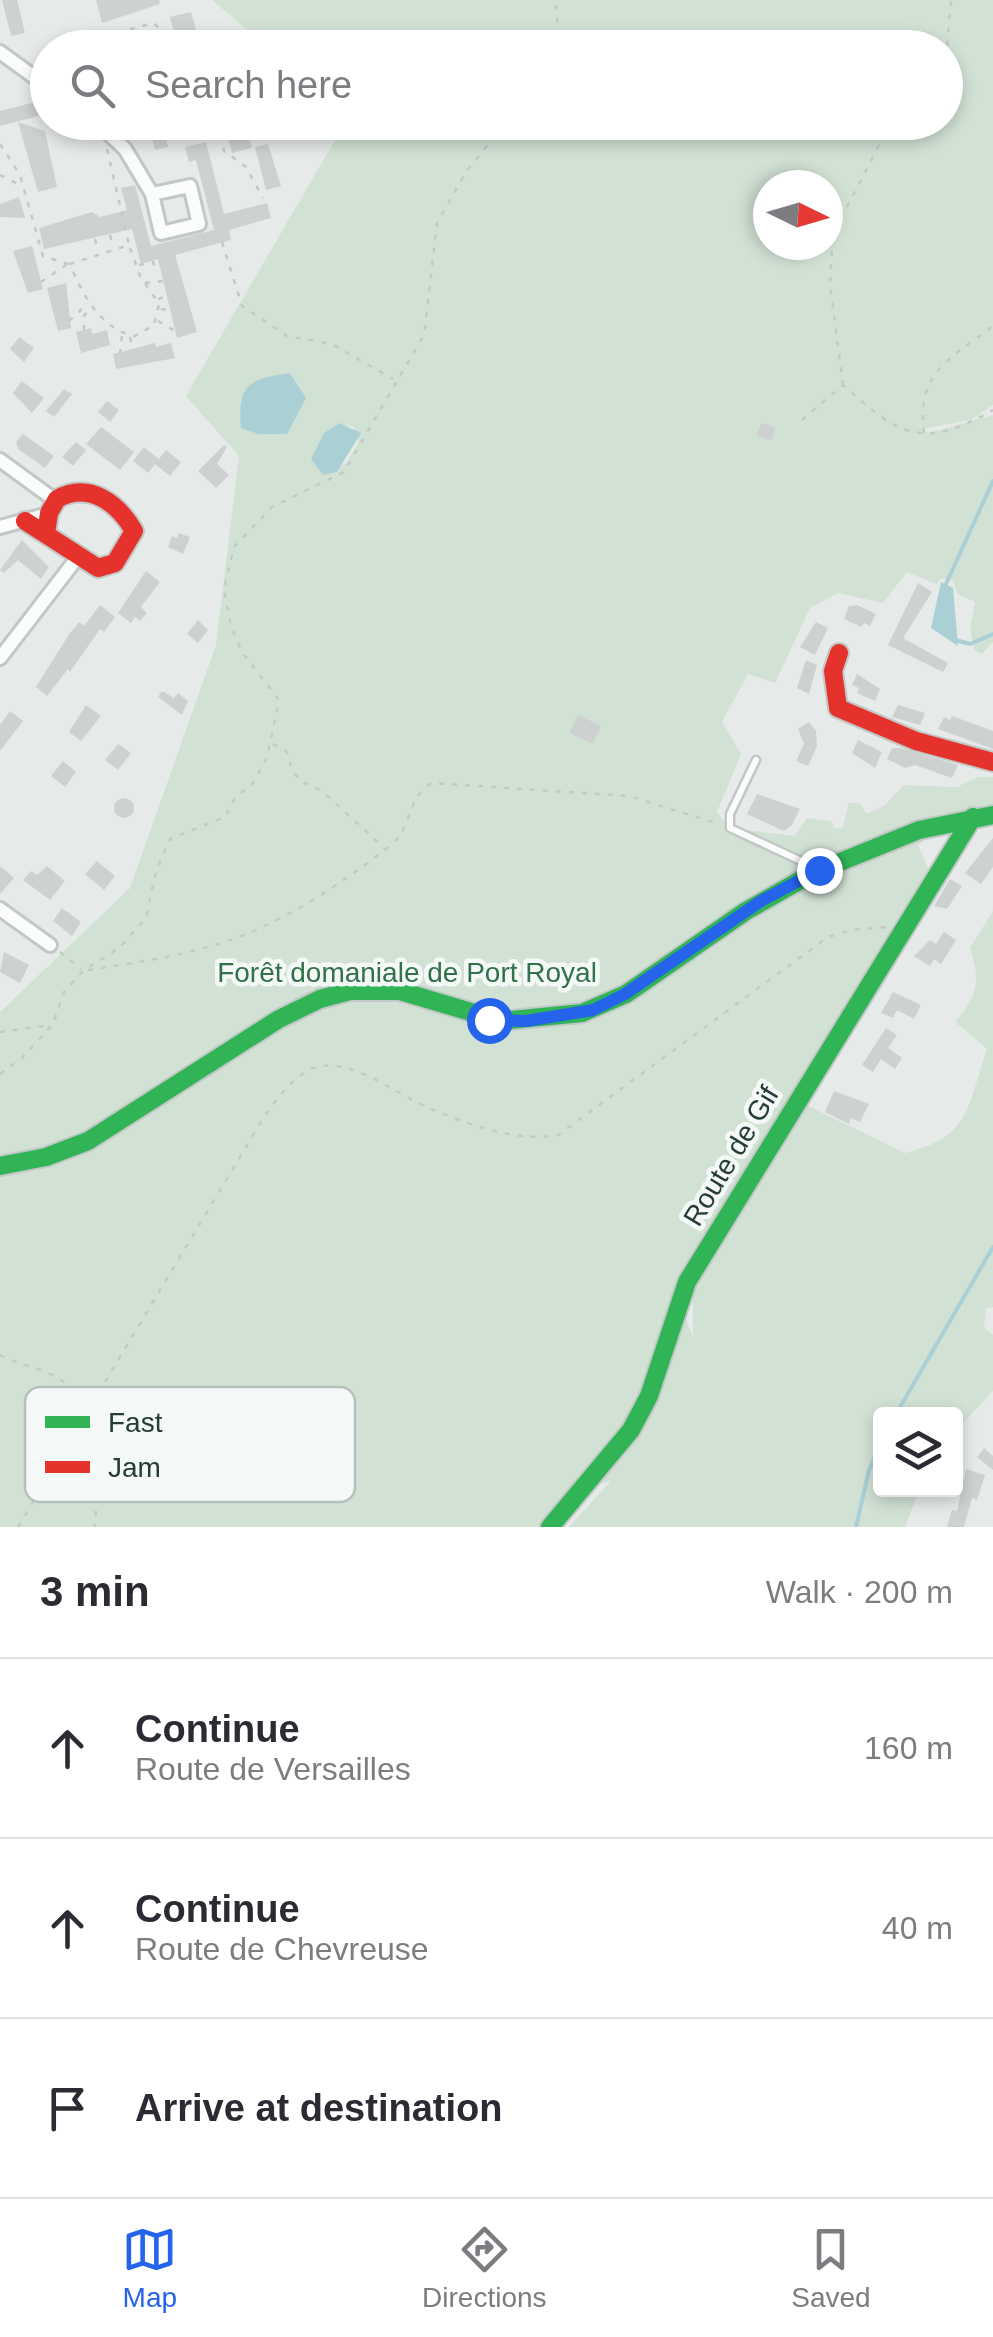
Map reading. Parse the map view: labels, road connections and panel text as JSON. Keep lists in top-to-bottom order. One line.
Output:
{"streets":{"street":["Route de Gif"]},"parks":["Forêt domaniale de Port Royal"],"legend":["Fast","Jam"],"north":"right","page":{"search":"Search here","heading":["3 min","Walk · 200 m"],"list":[["Continue","Route de Versailles","160 m"],["Continue","Route de Chevreuse","40 m"],"Arrive at destination"],"nav":["Map","Directions","Saved"]}}
